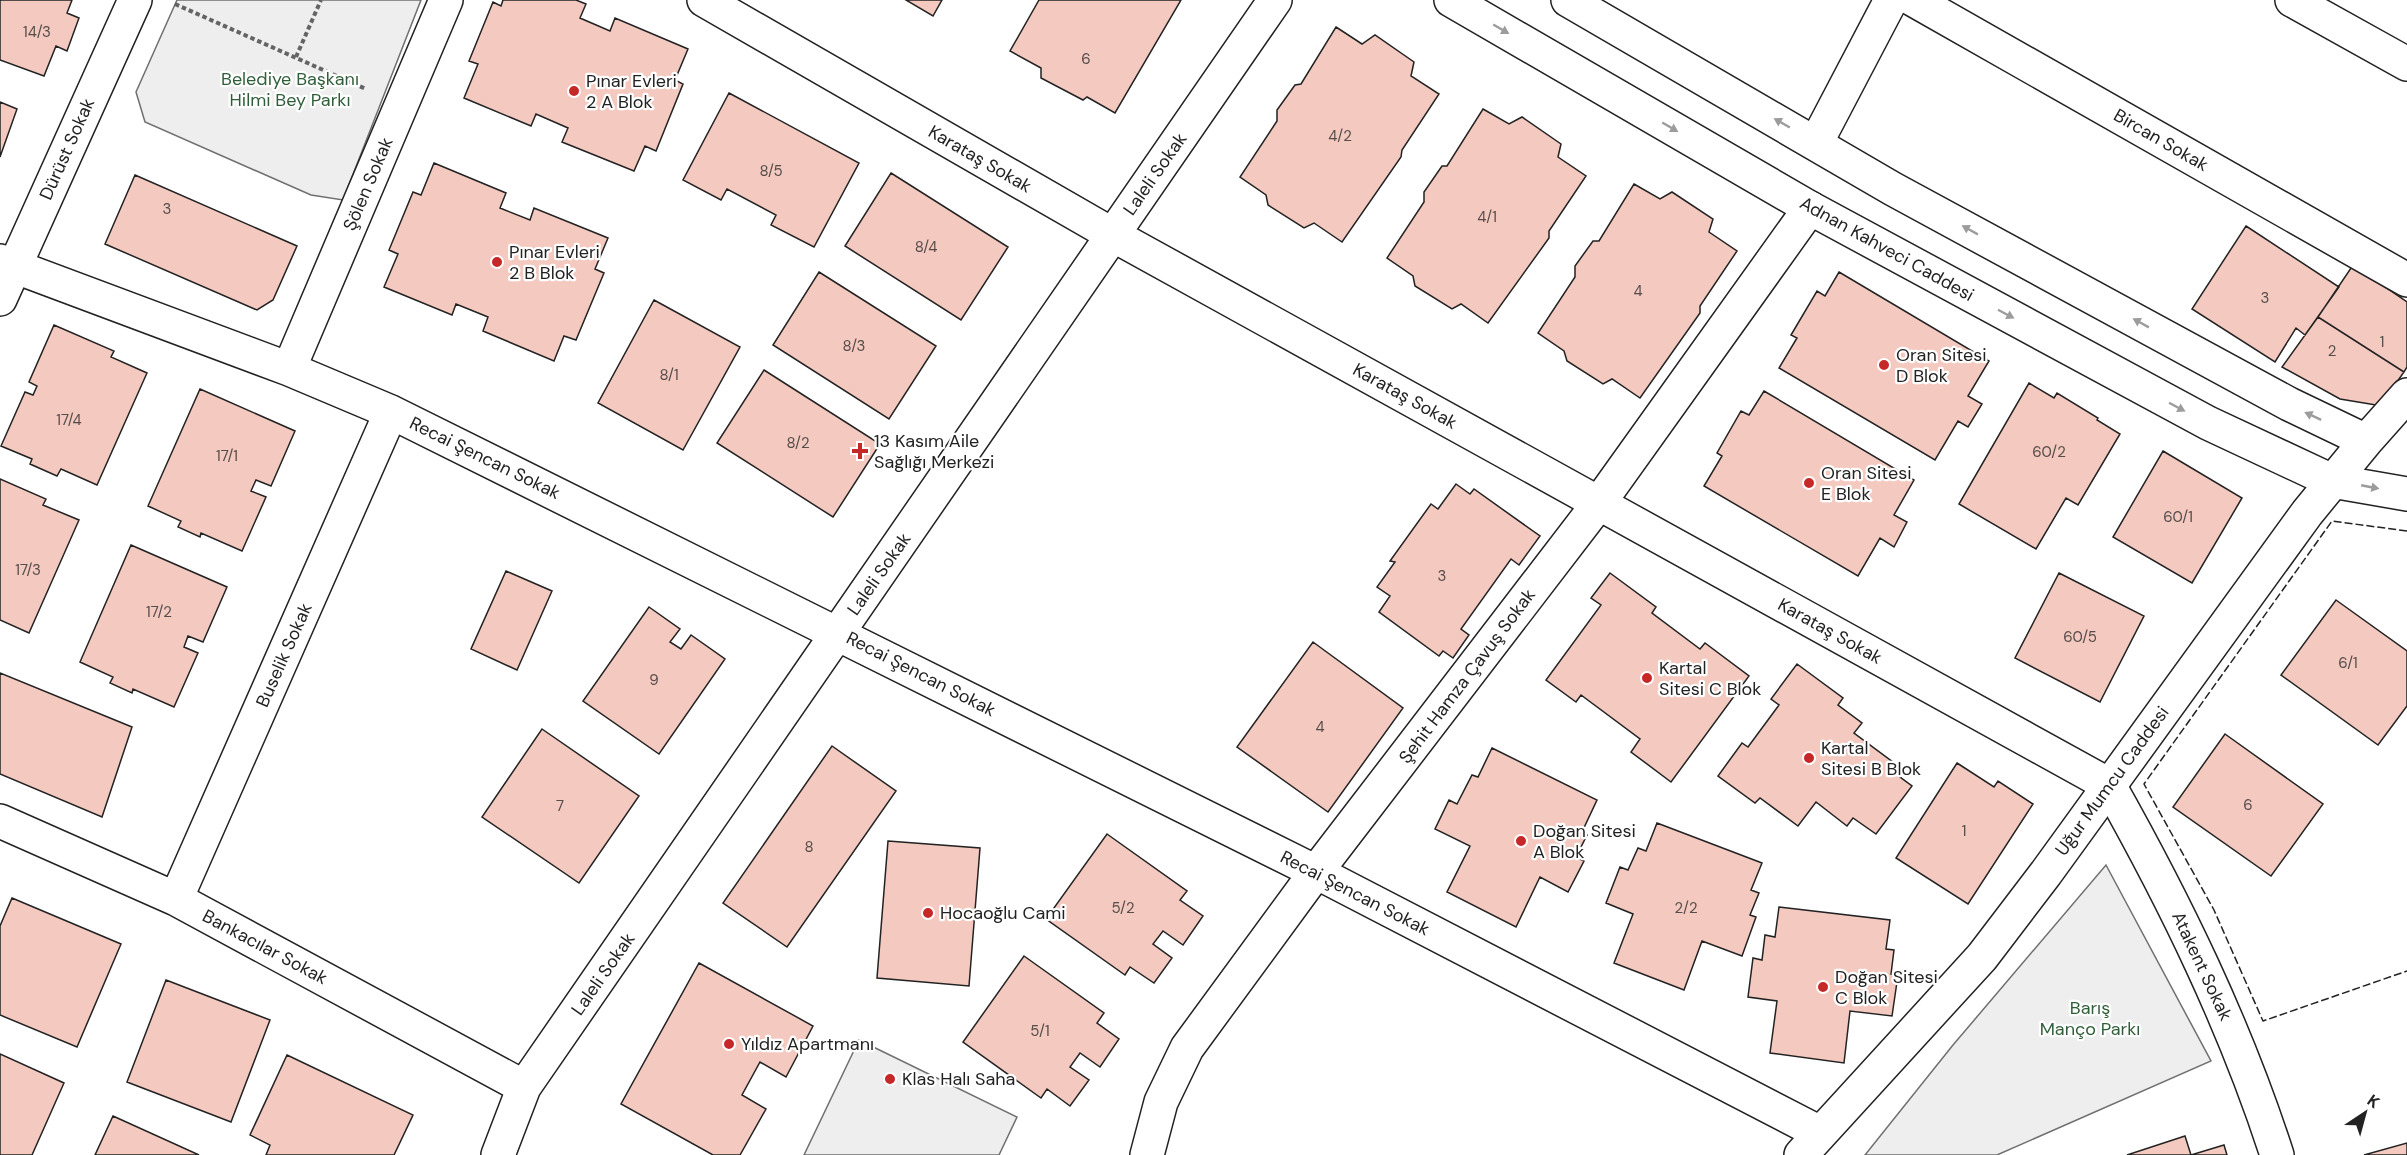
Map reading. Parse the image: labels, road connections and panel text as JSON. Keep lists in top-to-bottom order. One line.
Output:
{"streets":{"street":["Bircan Sokak","Dürüst Sokak","Karataş Sokak","Laleli Sokak","Şölen Sokak","Adnan Kahveci Caddesi","Recai Şencan Sokak","Buselik Sokak","Şehit Hamza Çavuş Sokak","Uğur Mumcu Caddesi","Bankacılar Sokak","Atakent Sokak"]},"crossings":[["Dürüst Sokak","Recai Şencan Sokak"],["Karataş Sokak","Laleli Sokak"],["Karataş Sokak","Şehit Hamza Çavuş Sokak"],["Karataş Sokak","Uğur Mumcu Caddesi"],["Karataş Sokak","Atakent Sokak"],["Laleli Sokak","Recai Şencan Sokak"],["Laleli Sokak","Bankacılar Sokak"],["Şölen Sokak","Recai Şencan Sokak"],["Adnan Kahveci Caddesi","Şehit Hamza Çavuş Sokak"],["Adnan Kahveci Caddesi","Uğur Mumcu Caddesi"],["Recai Şencan Sokak","Buselik Sokak"],["Recai Şencan Sokak","Şehit Hamza Çavuş Sokak"],["Recai Şencan Sokak","Uğur Mumcu Caddesi"],["Buselik Sokak","Bankacılar Sokak"],["Uğur Mumcu Caddesi","Atakent Sokak"]],"parks":["Belediye Başkanı Hilmi Bey Parkı","Barış Manço Parkı"],"places":{"other":["Pınar Evleri 2 A Blok","Pınar Evleri 2 B Blok","Oran Sitesi D Blok","Oran Sitesi E Blok","Kartal Sitesi C Blok","Kartal Sitesi B Blok","Doğan Sitesi A Blok","Hocaoğlu Cami","Doğan Sitesi C Blok","Yıldız Apartmanı","Klas Halı Saha"],"health":["13 Kasım Aile Sağlığı Merkezi"]},"house_numbers":["14/3","6","4/2","8/5","3","4/1","8/4","4","3","1","8/3","2","8/1","17/4","8/2","60/2","17/1","60/1","17/3","3","17/2","60/5","6/1","9","4","6","7","1","8","5/2","2/2","5/1"],"north":"top right"}
